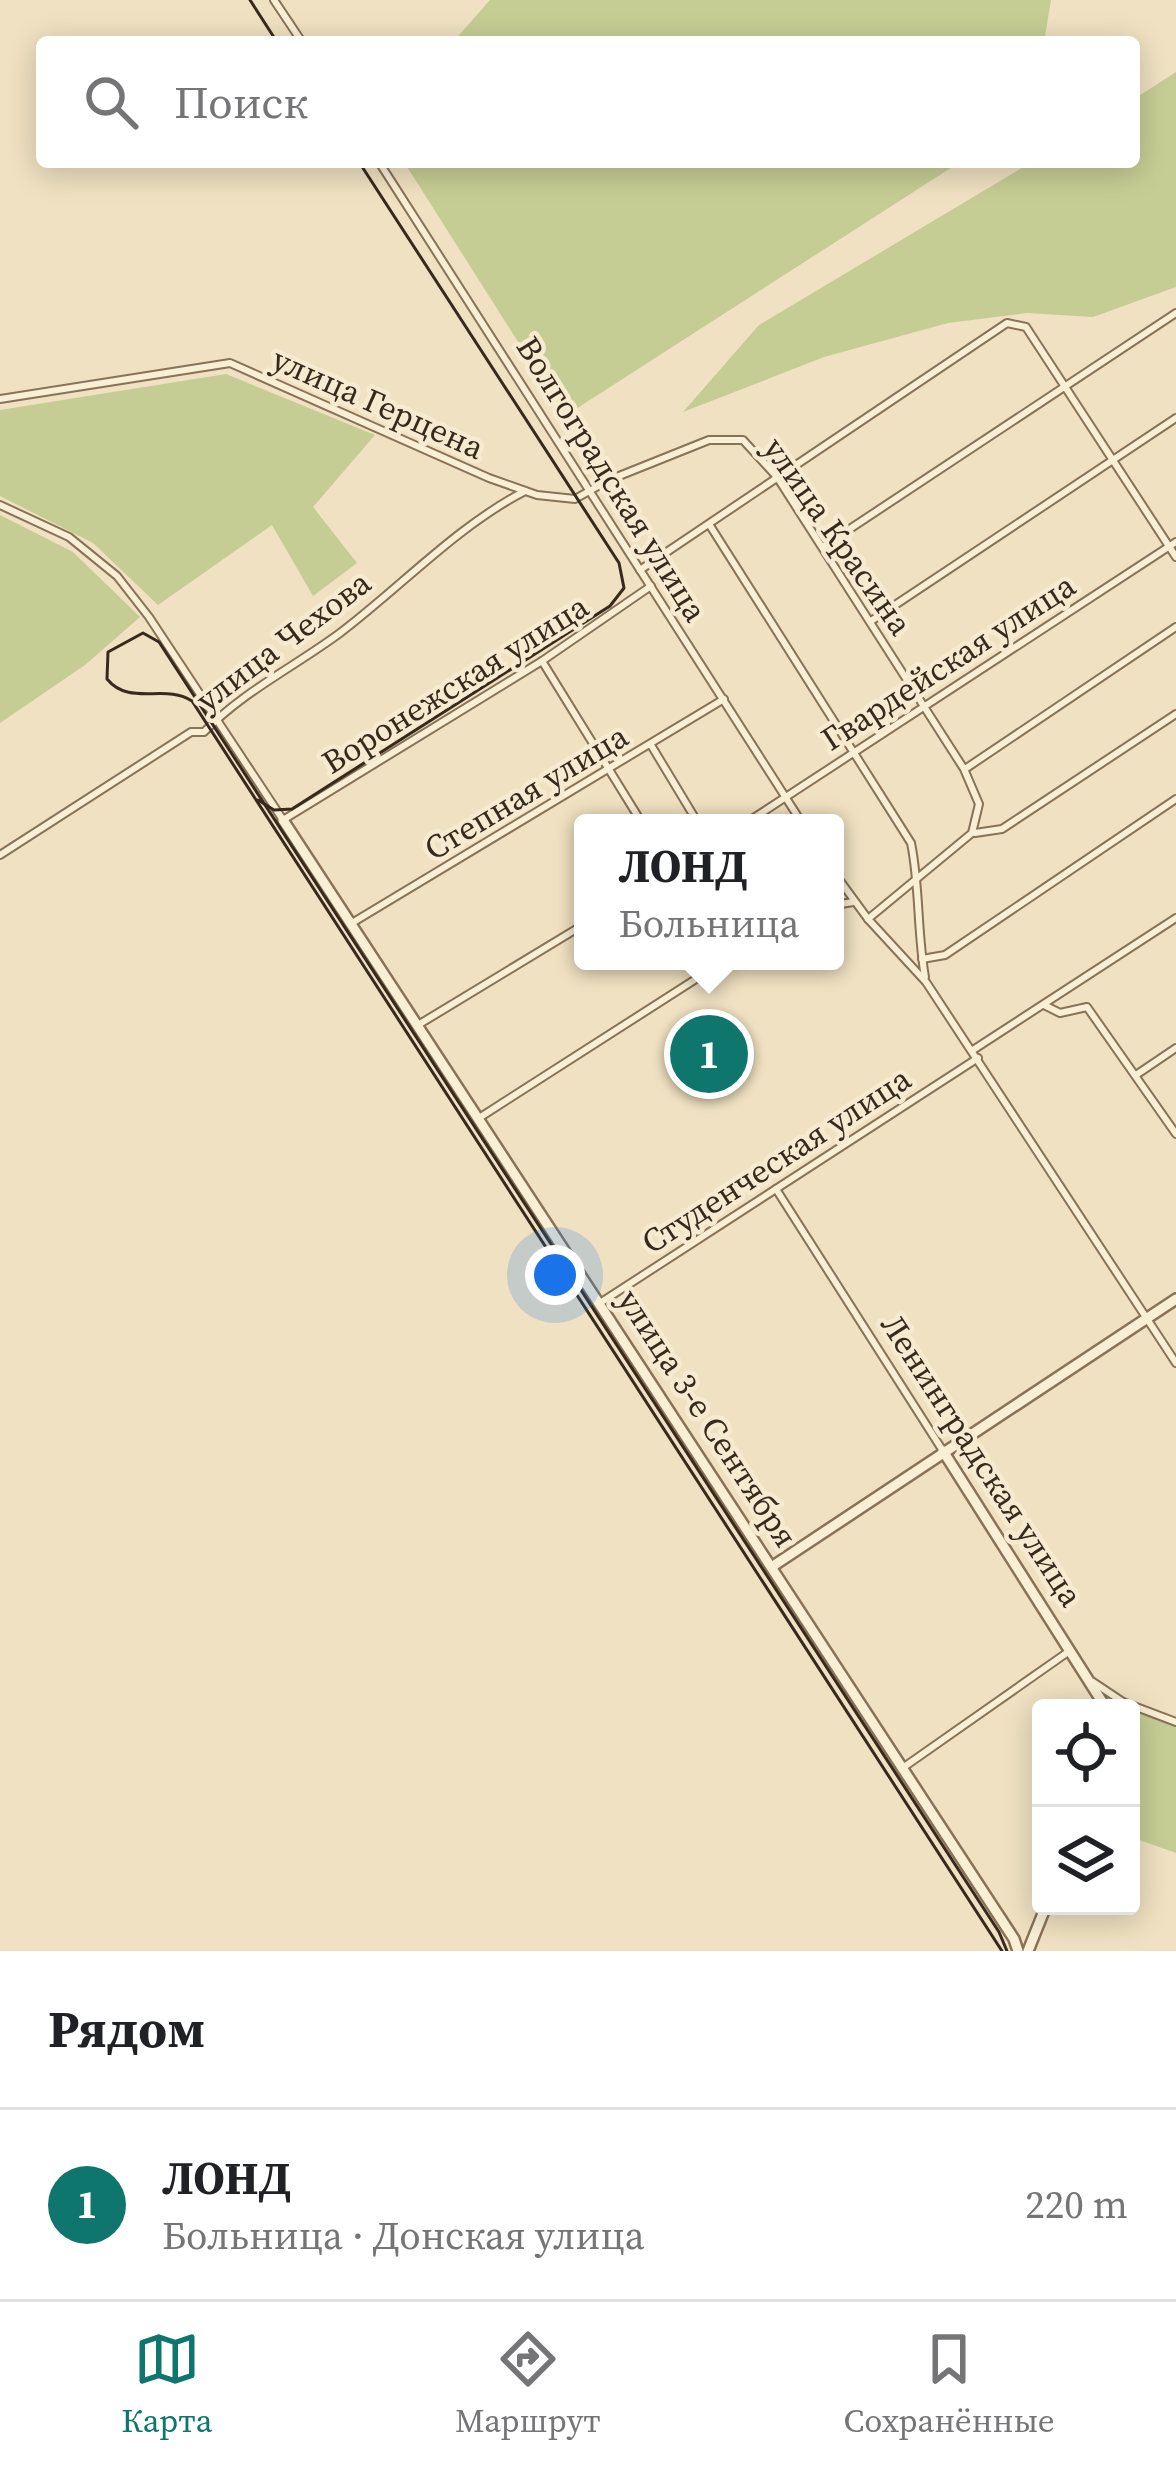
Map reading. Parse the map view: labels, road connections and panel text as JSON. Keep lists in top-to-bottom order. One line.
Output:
{"streets":{"street":["улица Герцена","Волгоградская улица","улица Красина","улица Чехова","Гвардейская улица","Воронежская улица","Степная улица","Студенческая улица","улица 3-е Сентября","Ленинградская улица"]},"crossings":[["улица Герцена","Волгоградская улица"],["улица Герцена","улица Красина"],["улица Герцена","улица Чехова"],["Волгоградская улица","улица Красина"],["Волгоградская улица","Гвардейская улица"],["Волгоградская улица","Воронежская улица"],["Волгоградская улица","Степная улица"],["улица Красина","Гвардейская улица"],["улица Чехова","улица 3-е Сентября"],["Воронежская улица","улица 3-е Сентября"],["Степная улица","улица 3-е Сентября"],["Студенческая улица","улица 3-е Сентября"],["Студенческая улица","Ленинградская улица"]],"page":{"search":"Поиск","popup":["ЛОНД","Больница"],"pins":"1","heading":"Рядом","list":[{"mark":"1","name":"ЛОНД","note":"Больница · Донская улица","value":"220 m"}],"nav":["Карта","Маршрут","Сохранённые"]}}
